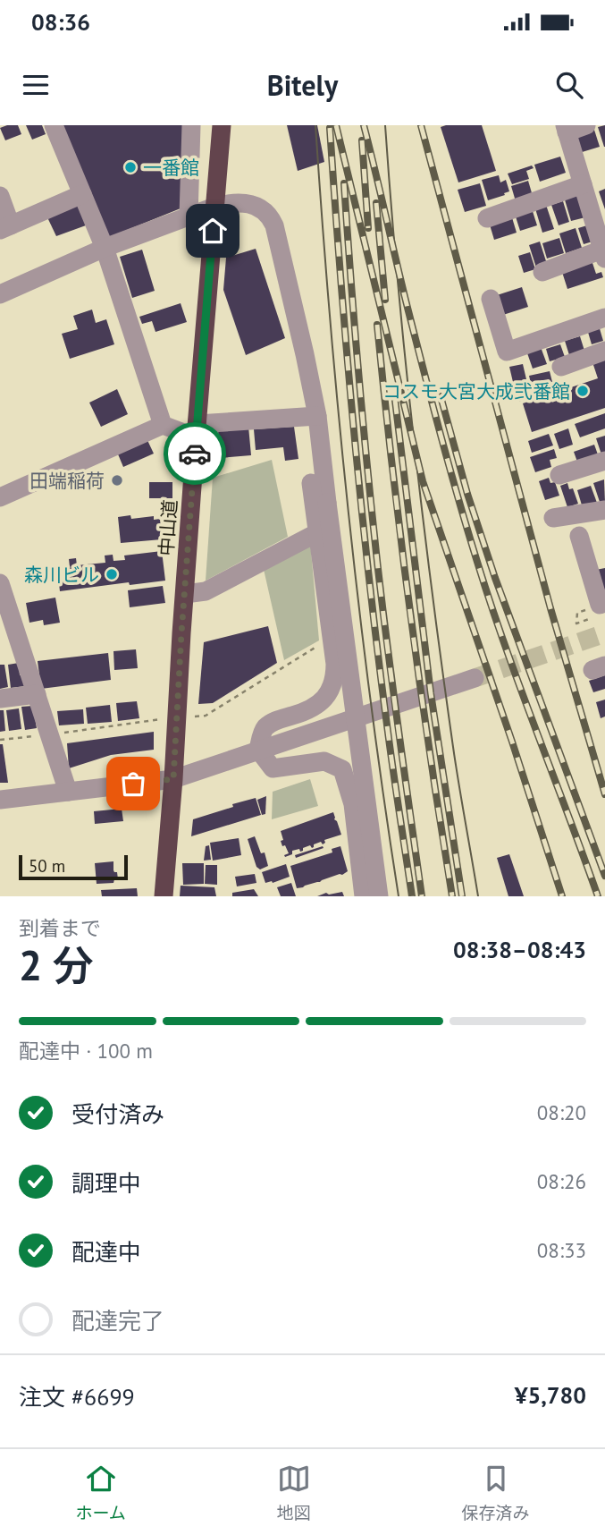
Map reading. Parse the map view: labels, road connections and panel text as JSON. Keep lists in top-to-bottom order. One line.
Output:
{"streets":{"highway":["中山道"]},"places":["一番館","コスモ大宮大成弐番館","田端稲荷","森川ビル"],"scale_bar":"50 m","page":{"status":"08:36","header":"Bitely","scale":"50 m","heading":["2 分","到着まで","08:38–08:43"],"panel":["注文 #6699","¥5,780"],"bar":"配達中 · 100 m","list":[["受付済み","08:20"],["調理中","08:26"],["配達中","08:33"],"配達完了"],"tabs":["ホーム","地図","保存済み"]}}
